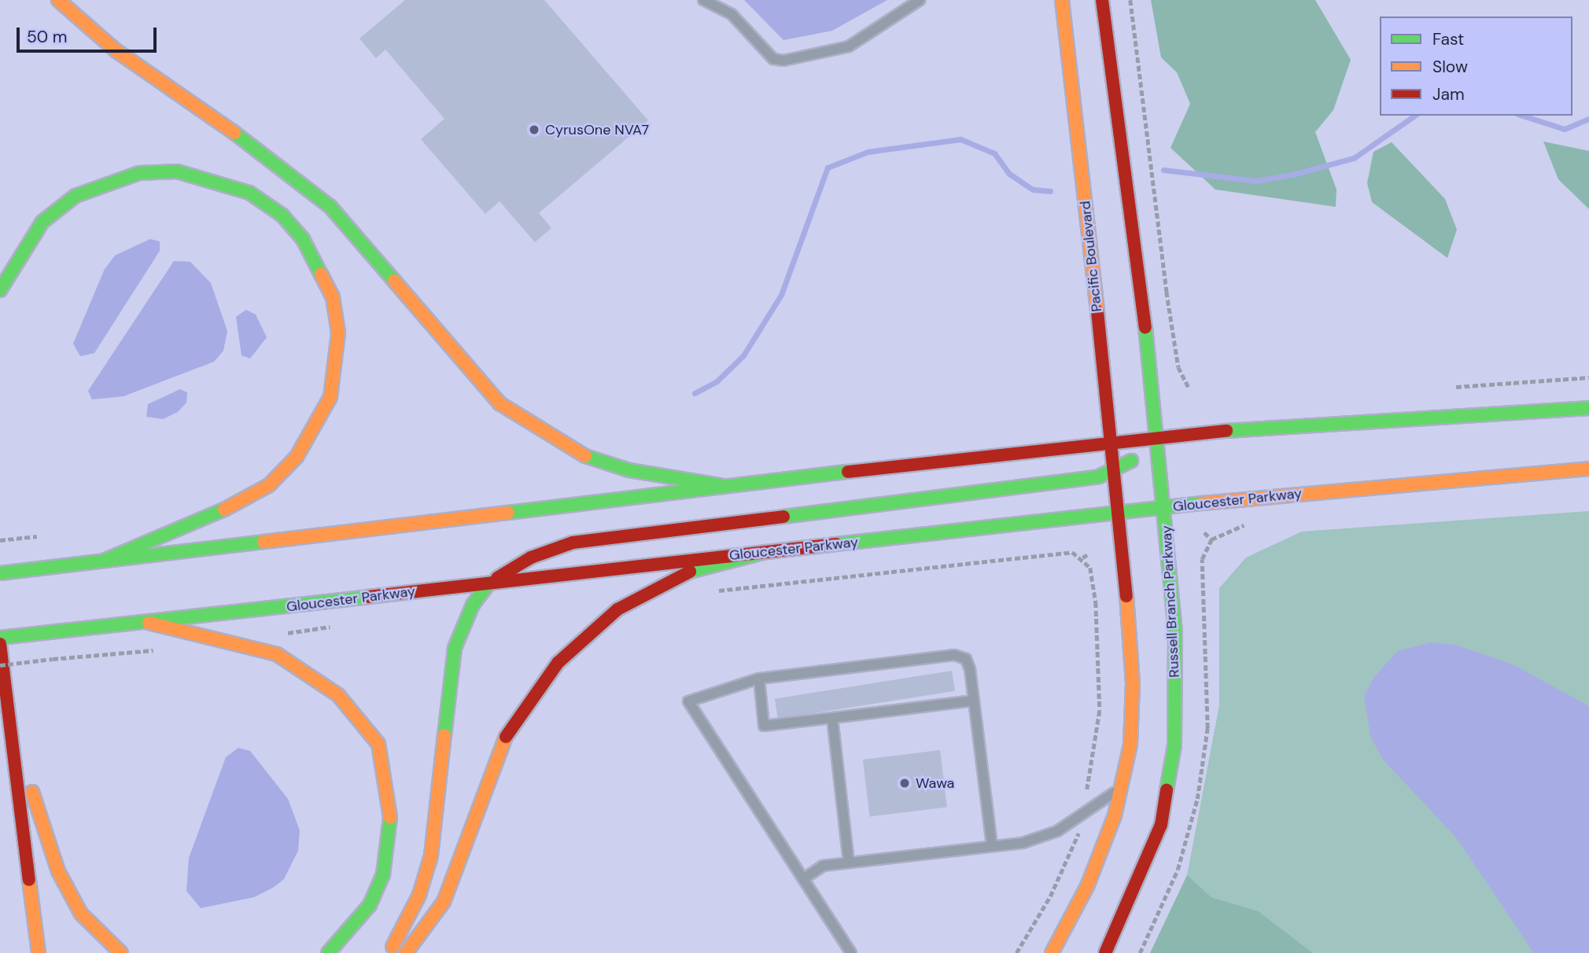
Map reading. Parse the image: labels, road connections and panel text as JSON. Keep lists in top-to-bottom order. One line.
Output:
{"streets":{"main road":["Pacific Boulevard","Gloucester Parkway","Russell Branch Parkway"]},"crossings":[["Pacific Boulevard","Gloucester Parkway"],["Gloucester Parkway","Russell Branch Parkway"]],"places":["CyrusOne NVA7","Wawa"],"legend":["Fast","Slow","Jam"],"scale_bar":"50 m"}
